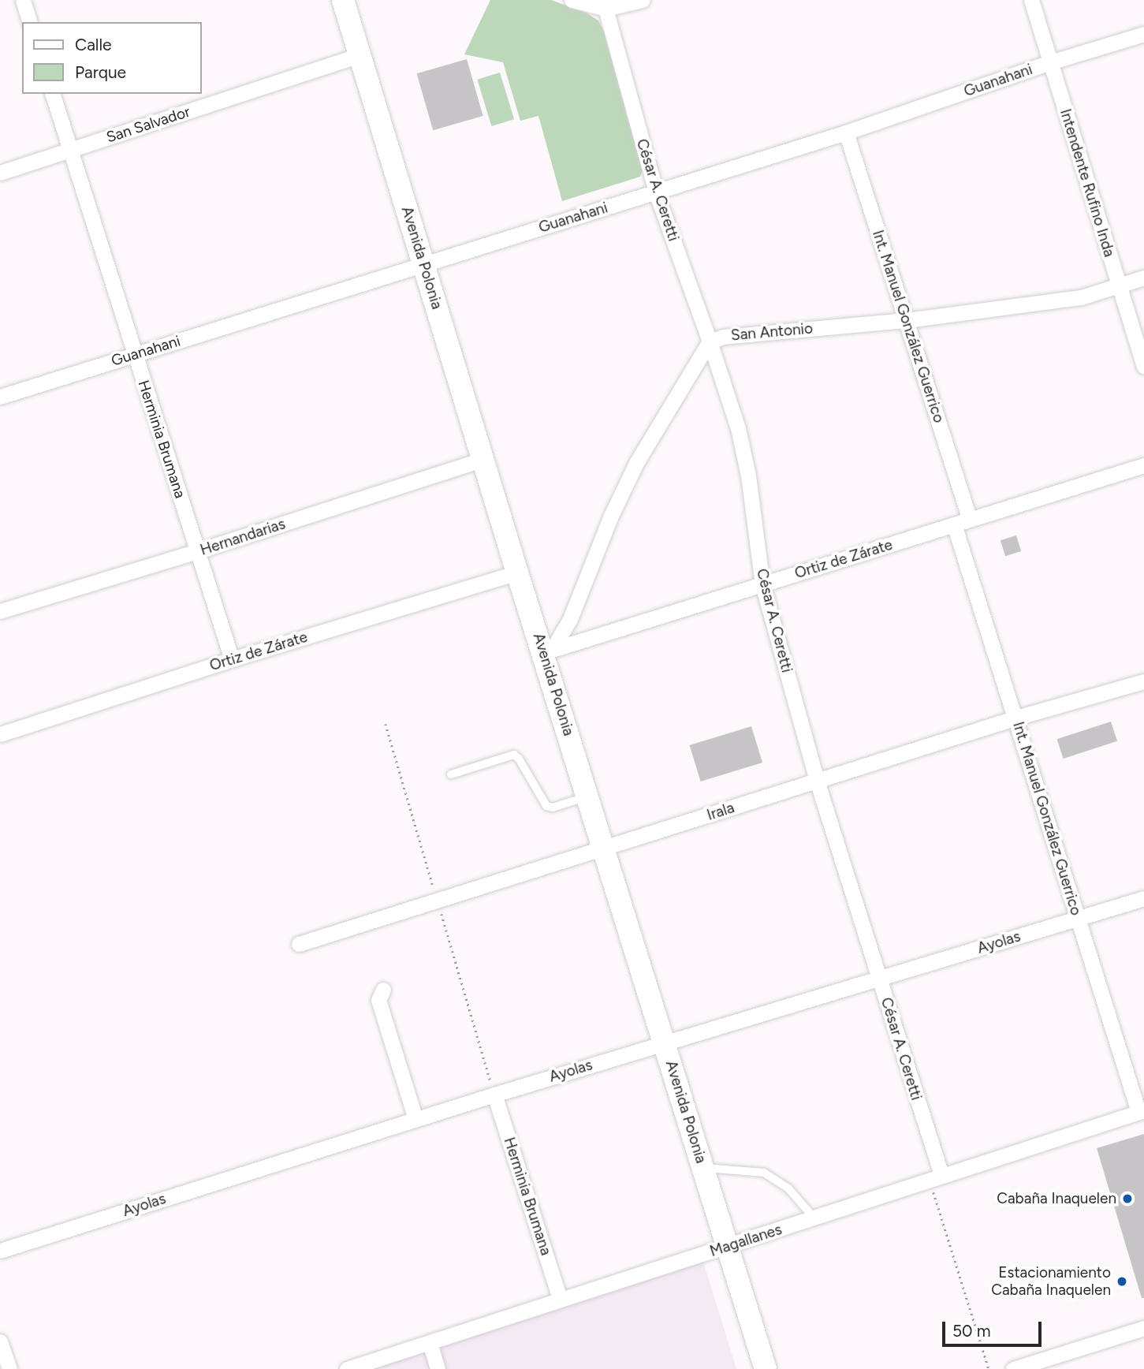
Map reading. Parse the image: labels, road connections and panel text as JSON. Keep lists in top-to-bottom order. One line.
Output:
{"streets":{"main road":["Avenida Polonia"],"street":["Guanahani","San Salvador","Intendente Rufino Inda","César A. Ceretti","Int. Manuel González Guerrico","San Antonio","Herminia Brumana","Hernandarias","Ortiz de Zárate","Irala","Ayolas","Magallanes"]},"crossings":[["Guanahani","Intendente Rufino Inda"],["Guanahani","César A. Ceretti"],["Guanahani","Avenida Polonia"],["Guanahani","Int. Manuel González Guerrico"],["Guanahani","Herminia Brumana"],["San Salvador","Avenida Polonia"],["San Salvador","Herminia Brumana"],["Intendente Rufino Inda","San Antonio"],["César A. Ceretti","San Antonio"],["César A. Ceretti","Ortiz de Zárate"],["César A. Ceretti","Irala"],["César A. Ceretti","Ayolas"],["César A. Ceretti","Magallanes"],["Avenida Polonia","San Antonio"],["Avenida Polonia","Hernandarias"],["Avenida Polonia","Ortiz de Zárate"],["Avenida Polonia","Irala"],["Avenida Polonia","Ayolas"],["Avenida Polonia","Magallanes"],["Int. Manuel González Guerrico","San Antonio"],["Int. Manuel González Guerrico","Ortiz de Zárate"],["Int. Manuel González Guerrico","Irala"],["Int. Manuel González Guerrico","Ayolas"],["Int. Manuel González Guerrico","Magallanes"],["San Antonio","Ortiz de Zárate"],["Herminia Brumana","Hernandarias"],["Herminia Brumana","Ortiz de Zárate"],["Herminia Brumana","Ayolas"],["Herminia Brumana","Magallanes"]],"places":["Cabaña Inaquelen","Estacionamiento Cabaña Inaquelen"],"legend":["Calle","Parque"],"scale_bar":"50 m"}
